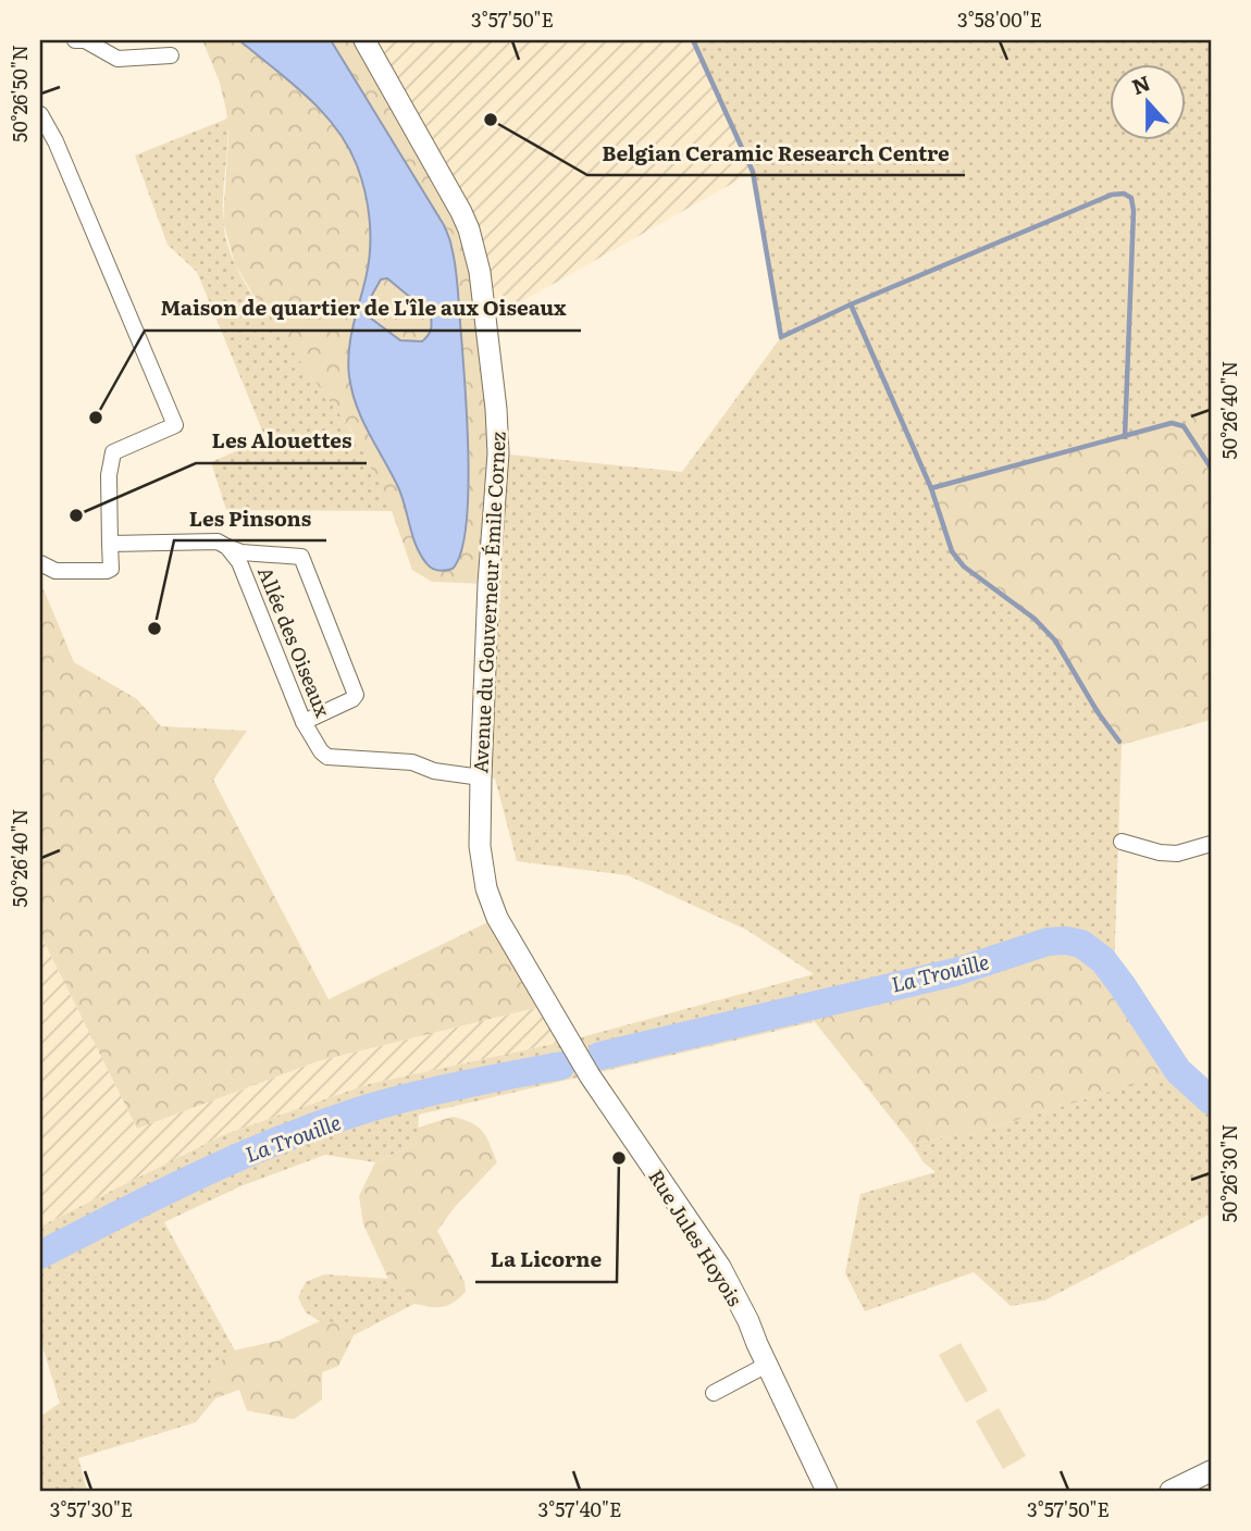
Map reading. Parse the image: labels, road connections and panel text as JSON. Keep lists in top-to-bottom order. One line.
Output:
{"streets":{"street":["Avenue du Gouverneur Émile Cornez","Allée des Oiseaux","Rue Jules Hoyois"]},"crossings":[["Avenue du Gouverneur Émile Cornez","Allée des Oiseaux"],["Avenue du Gouverneur Émile Cornez","Rue Jules Hoyois"]],"water":["La Trouille"],"places":["Belgian Ceramic Research Centre","Maison de quartier de L'île aux Oiseaux","Les Alouettes","Les Pinsons","La Licorne"],"north":"top","coordinates":["3°57'50\"E","3°58'00\"E","50°26'50\"N","50°26'40\"N","50°26'30\"N","3°57'30\"E","3°57'40\"E"]}
